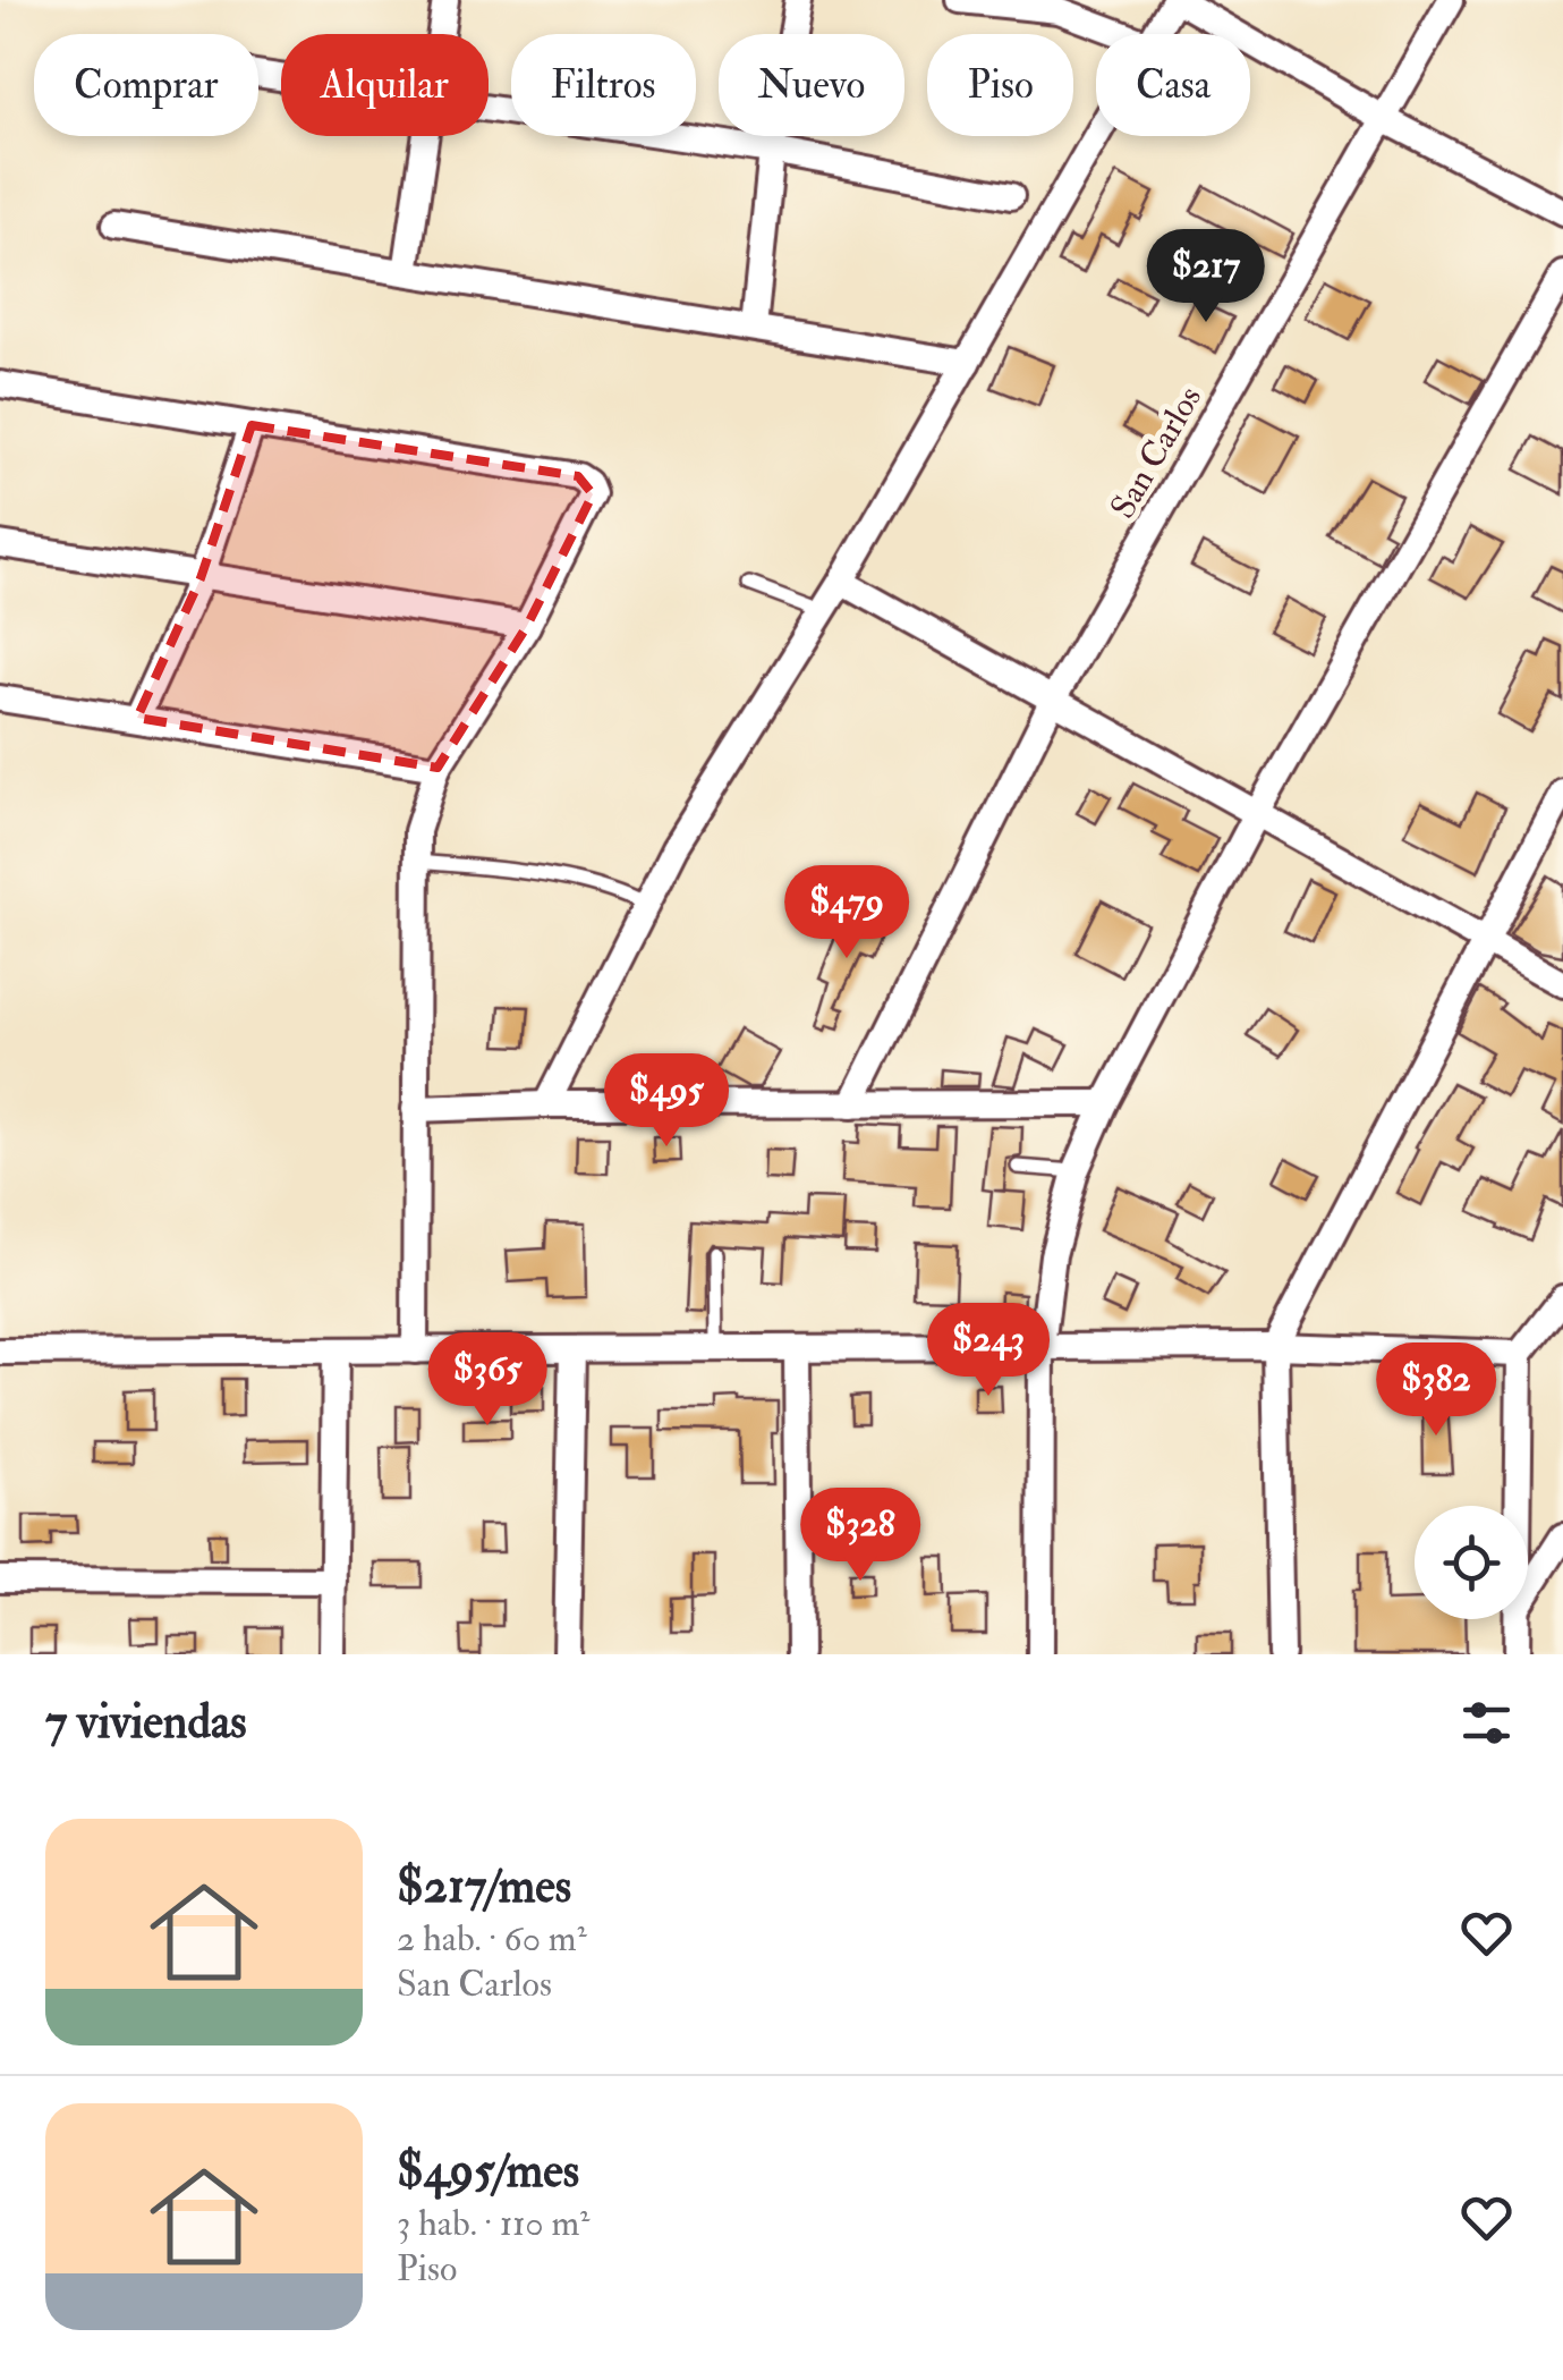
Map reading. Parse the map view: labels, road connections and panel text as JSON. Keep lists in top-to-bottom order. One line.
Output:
{"streets":{"street":["San Carlos"]},"page":{"chip":["Comprar","Alquilar","Filtros","Nuevo","Piso","Casa"],"price":["$217","$479","$495","$243","$365","$382","$328"],"heading":"7 viviendas","list":[{"name":"$217/mes","note":"2 hab. · 60 m² · San Carlos"},{"name":"$495/mes","note":"3 hab. · 110 m² · Piso"}]}}
